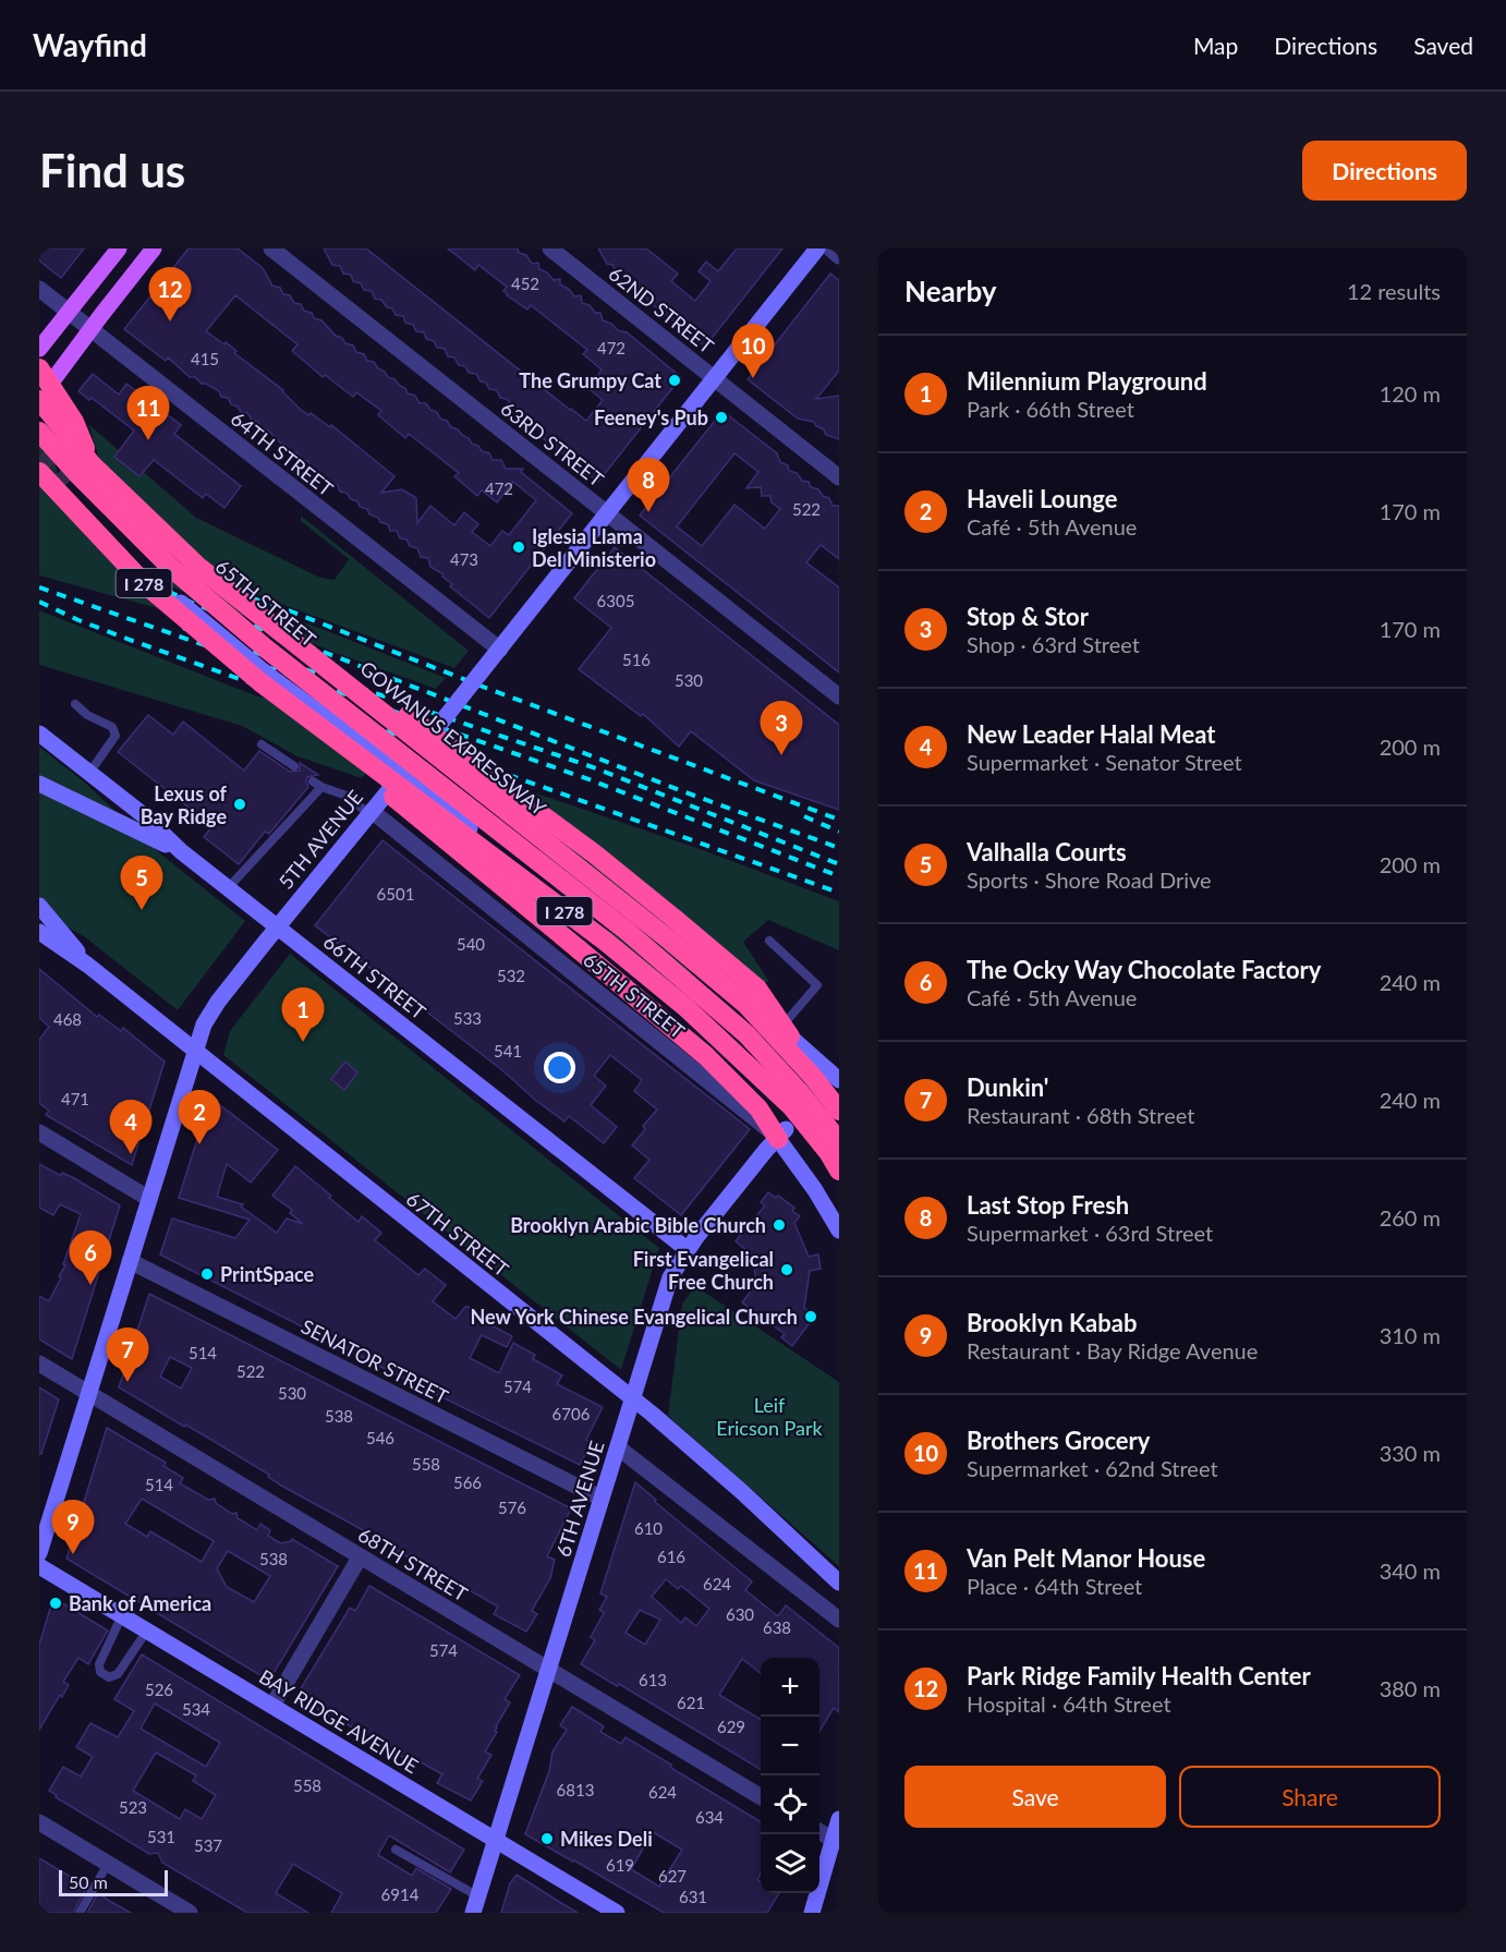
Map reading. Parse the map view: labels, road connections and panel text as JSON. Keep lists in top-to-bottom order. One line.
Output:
{"streets":{"highway":["I 278","GOWANUS EXPRESSWAY"],"street":["62ND STREET","63RD STREET","64TH STREET","65TH STREET","5TH AVENUE","66TH STREET","67TH STREET","SENATOR STREET","6TH AVENUE","68TH STREET","BAY RIDGE AVENUE"]},"crossings":[["62ND STREET","5TH AVENUE"],["63RD STREET","5TH AVENUE"],["64TH STREET","5TH AVENUE"],["65TH STREET","5TH AVENUE"],["65TH STREET","6TH AVENUE"],["5TH AVENUE","66TH STREET"],["5TH AVENUE","67TH STREET"],["5TH AVENUE","SENATOR STREET"],["5TH AVENUE","68TH STREET"],["66TH STREET","6TH AVENUE"],["67TH STREET","6TH AVENUE"],["SENATOR STREET","6TH AVENUE"],["6TH AVENUE","68TH STREET"],["6TH AVENUE","BAY RIDGE AVENUE"]],"parks":["Leif Ericson Park"],"places":["The Grumpy Cat","Feeney's Pub","Iglesia Llama Del Ministerio","Lexus of Bay Ridge","Brooklyn Arabic Bible Church","First Evangelical Free Church","PrintSpace","New York Chinese Evangelical Church","Bank of America","Mikes Deli"],"house_numbers":["452","472","415","472","522","473","6305","516","530","6501","540","532","533","468","541","471","514","522","574","530","6706","538","546","558","566","514","576","610","616","538","624","630","638","574","613","526","621","534","629","558","6813","624","523","634","531","537","619","627","6914","631"],"scale_bar":"50 m","page":{"header":"Wayfind","nav":["Map","Directions","Saved"],"buttons":["Directions",["Save","Share"]],"title":"Find us","heading":["Nearby","12 results"],"pins":["12","10","11","8","3","5","1","2","4","6","7","9"],"list":[{"mark":"1","name":"Milennium Playground","note":"Park · 66th Street","value":"120 m"},{"mark":"2","name":"Haveli Lounge","note":"Café · 5th Avenue","value":"170 m"},{"mark":"3","name":"Stop & Stor","note":"Shop · 63rd Street","value":"170 m"},{"mark":"4","name":"New Leader Halal Meat","note":"Supermarket · Senator Street","value":"200 m"},{"mark":"5","name":"Valhalla Courts","note":"Sports · Shore Road Drive","value":"200 m"},{"mark":"6","name":"The Ocky Way Chocolate Factory","note":"Café · 5th Avenue","value":"240 m"},{"mark":"7","name":"Dunkin'","note":"Restaurant · 68th Street","value":"240 m"},{"mark":"8","name":"Last Stop Fresh","note":"Supermarket · 63rd Street","value":"260 m"},{"mark":"9","name":"Brooklyn Kabab","note":"Restaurant · Bay Ridge Avenue","value":"310 m"},{"mark":"10","name":"Brothers Grocery","note":"Supermarket · 62nd Street","value":"330 m"},{"mark":"11","name":"Van Pelt Manor House","note":"Place · 64th Street","value":"340 m"},{"mark":"12","name":"Park Ridge Family Health Center","note":"Hospital · 64th Street","value":"380 m"}],"map_buttons":["+","−"],"scale":"50 m"}}
